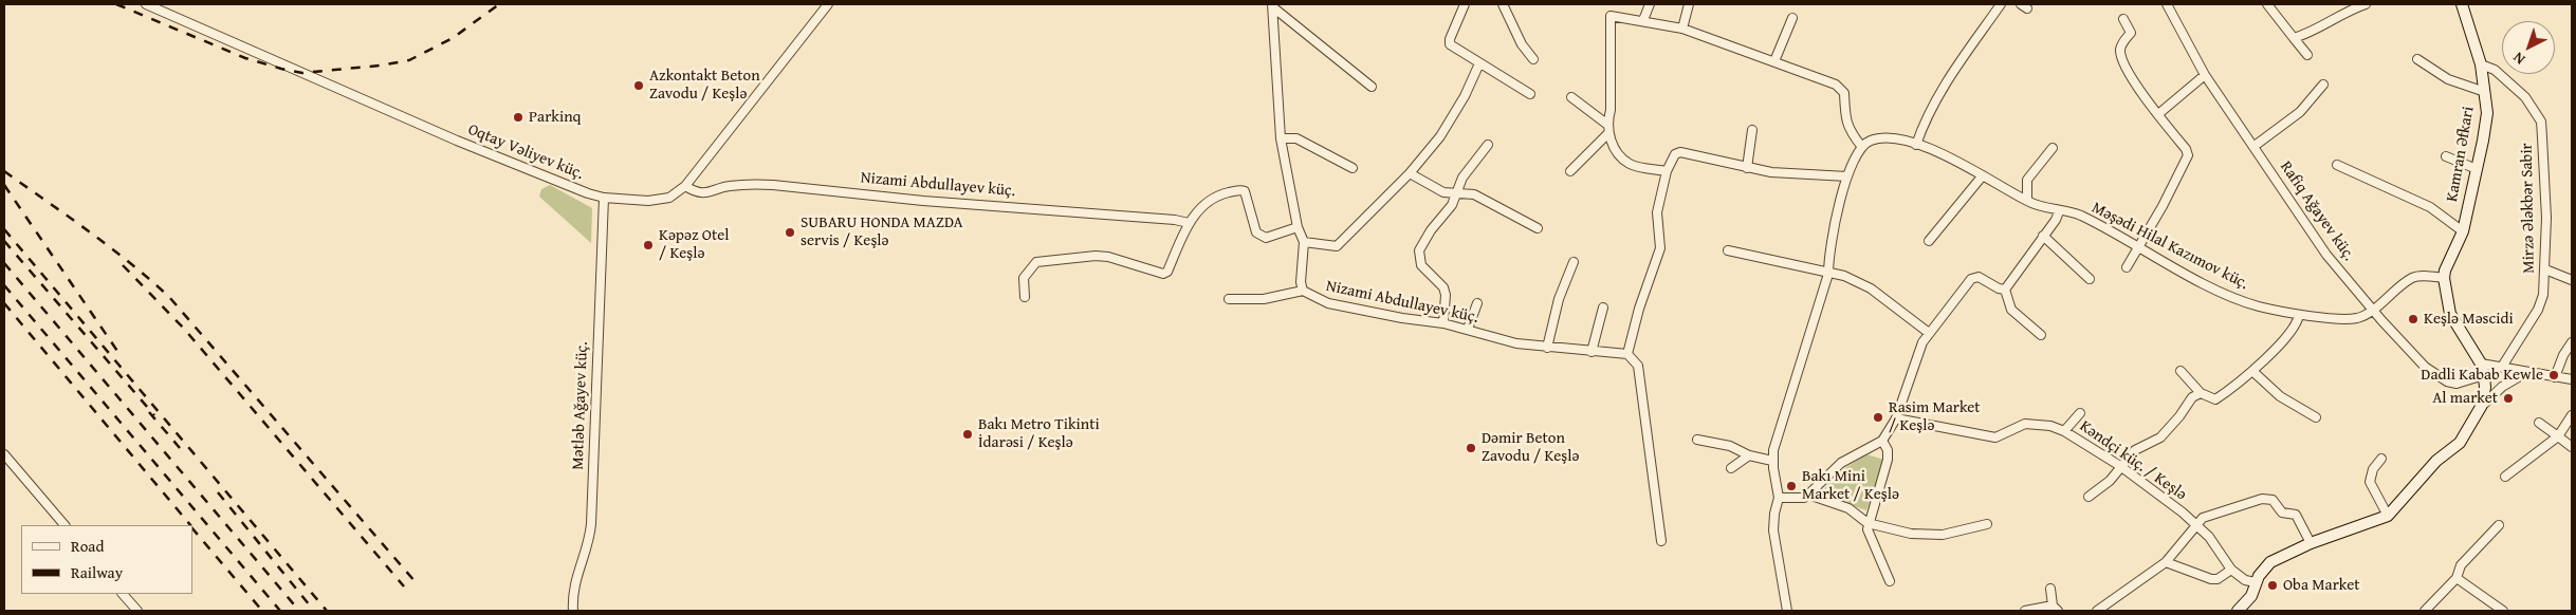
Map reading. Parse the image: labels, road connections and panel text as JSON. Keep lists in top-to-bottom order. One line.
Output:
{"streets":{"street":["Oqtay Vəliyev küç.","Kamran Əfkari","Nizami Abdullayev küç.","Mirzə Ələkbər Sabir","Rafiq Ağayev küç.","Məşədi Hilal Kazımov küç.","Mətləb Ağayev küç.","Kəndçi küç. / Keşlə"]},"crossings":[["Oqtay Vəliyev küç.","Nizami Abdullayev küç."],["Oqtay Vəliyev küç.","Mətləb Ağayev küç."],["Kamran Əfkari","Mirzə Ələkbər Sabir"],["Kamran Əfkari","Məşədi Hilal Kazımov küç."],["Rafiq Ağayev küç.","Məşədi Hilal Kazımov küç."]],"places":["Azkontakt Beton Zavodu / Keşlə","Parkinq","SUBARU HONDA MAZDA servis / Keşlə","Kəpəz Otel / Keşlə","Keşlə Məscidi","Dadli Kabab Kewle","Al market","Rasim Market / Keşlə","Bakı Metro Tikinti İdarəsi / Keşlə","Dəmir Beton Zavodu / Keşlə","Bakı Mini Market / Keşlə","Oba Market"],"legend":["Road","Railway"],"north":"bottom left"}
